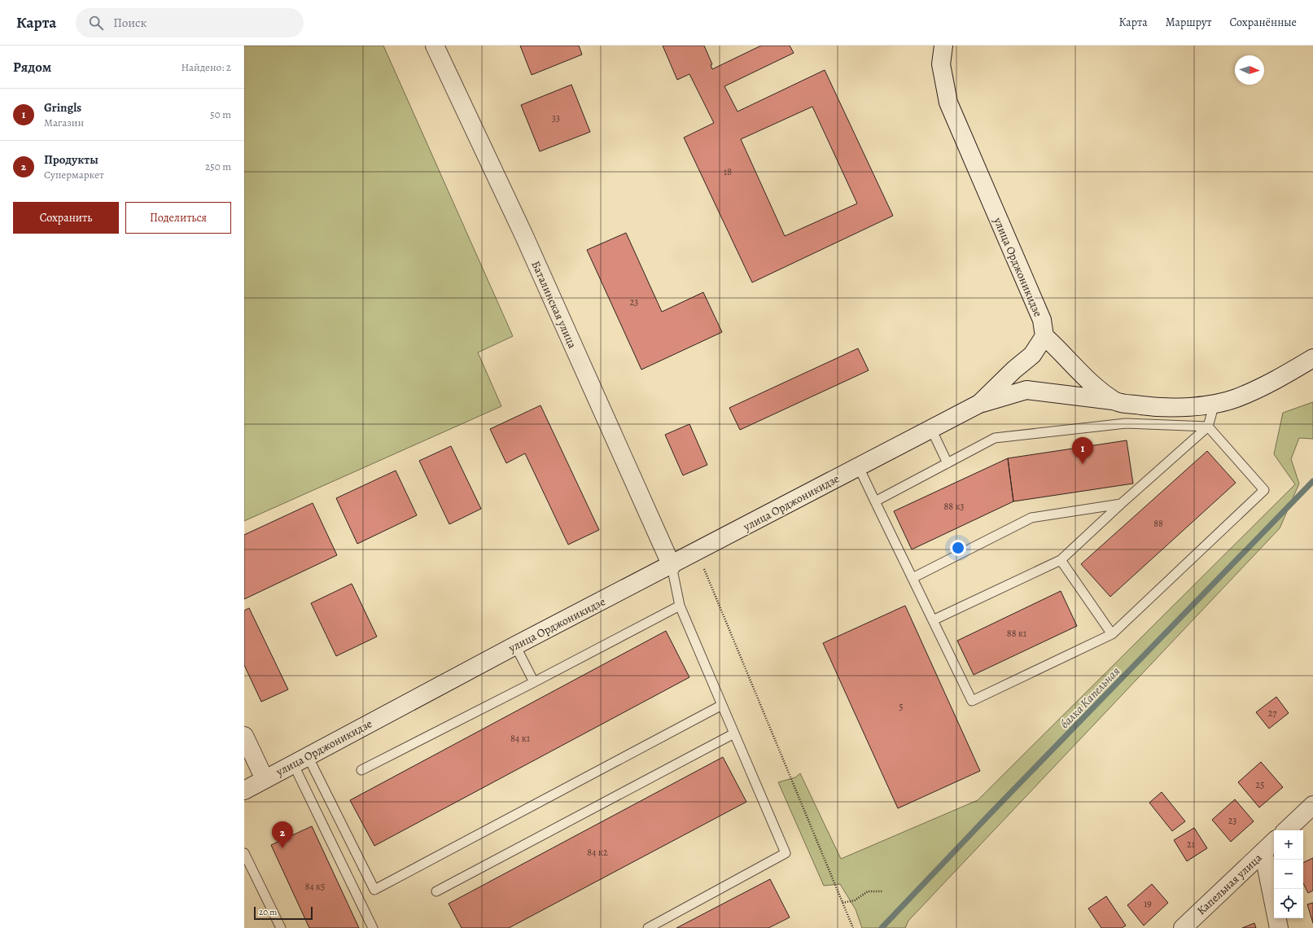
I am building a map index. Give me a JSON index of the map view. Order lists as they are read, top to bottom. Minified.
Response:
{"streets":{"street":["улица Орджоникидзе","Баталинская улица","Капельная улица"]},"crossings":[["улица Орджоникидзе","Баталинская улица"]],"water":["балка Капельная"],"house_numbers":["33","18","23","88 к3","88","88 к1","5","27","84 к1","25","23","21","84 к2","84 к5","19"],"scale_bar":"20 m","north":"right","page":{"header":"Карта","search":"Поиск","nav":["Карта","Маршрут","Сохранённые"],"heading":["Рядом","Найдено: 2"],"list":[{"mark":"1","name":"Gringls","note":"Магазин","value":"50 m"},{"mark":"2","name":"Продукты","note":"Супермаркет","value":"250 m"}],"buttons":["Сохранить","Поделиться"],"pins":["1","2"],"map_buttons":["+","−"],"scale":"20 m"}}
